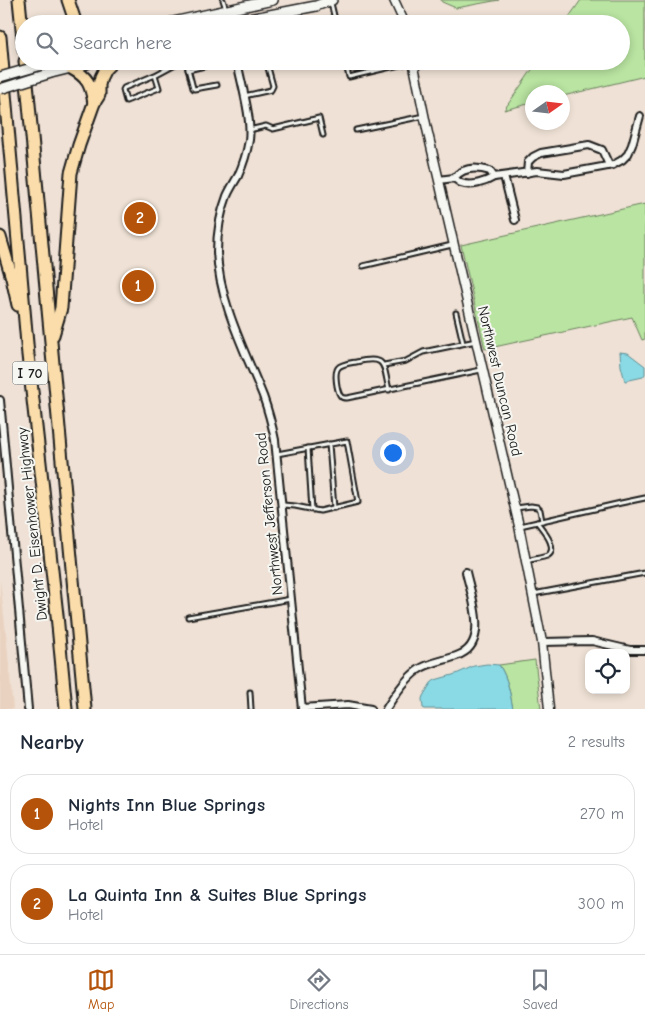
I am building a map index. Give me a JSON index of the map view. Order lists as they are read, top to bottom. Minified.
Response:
{"streets":{"highway":["I 70","Dwight D. Eisenhower Highway"],"street":["Northwest Duncan Road","Northwest Jefferson Road"]},"north":"right","page":{"search":"Search here","pins":["2","1"],"heading":["Nearby","2 results"],"list":[{"mark":"1","name":"Nights Inn Blue Springs","note":"Hotel","value":"270 m"},{"mark":"2","name":"La Quinta Inn & Suites Blue Springs","note":"Hotel","value":"300 m"}],"nav":["Map","Directions","Saved"]}}
